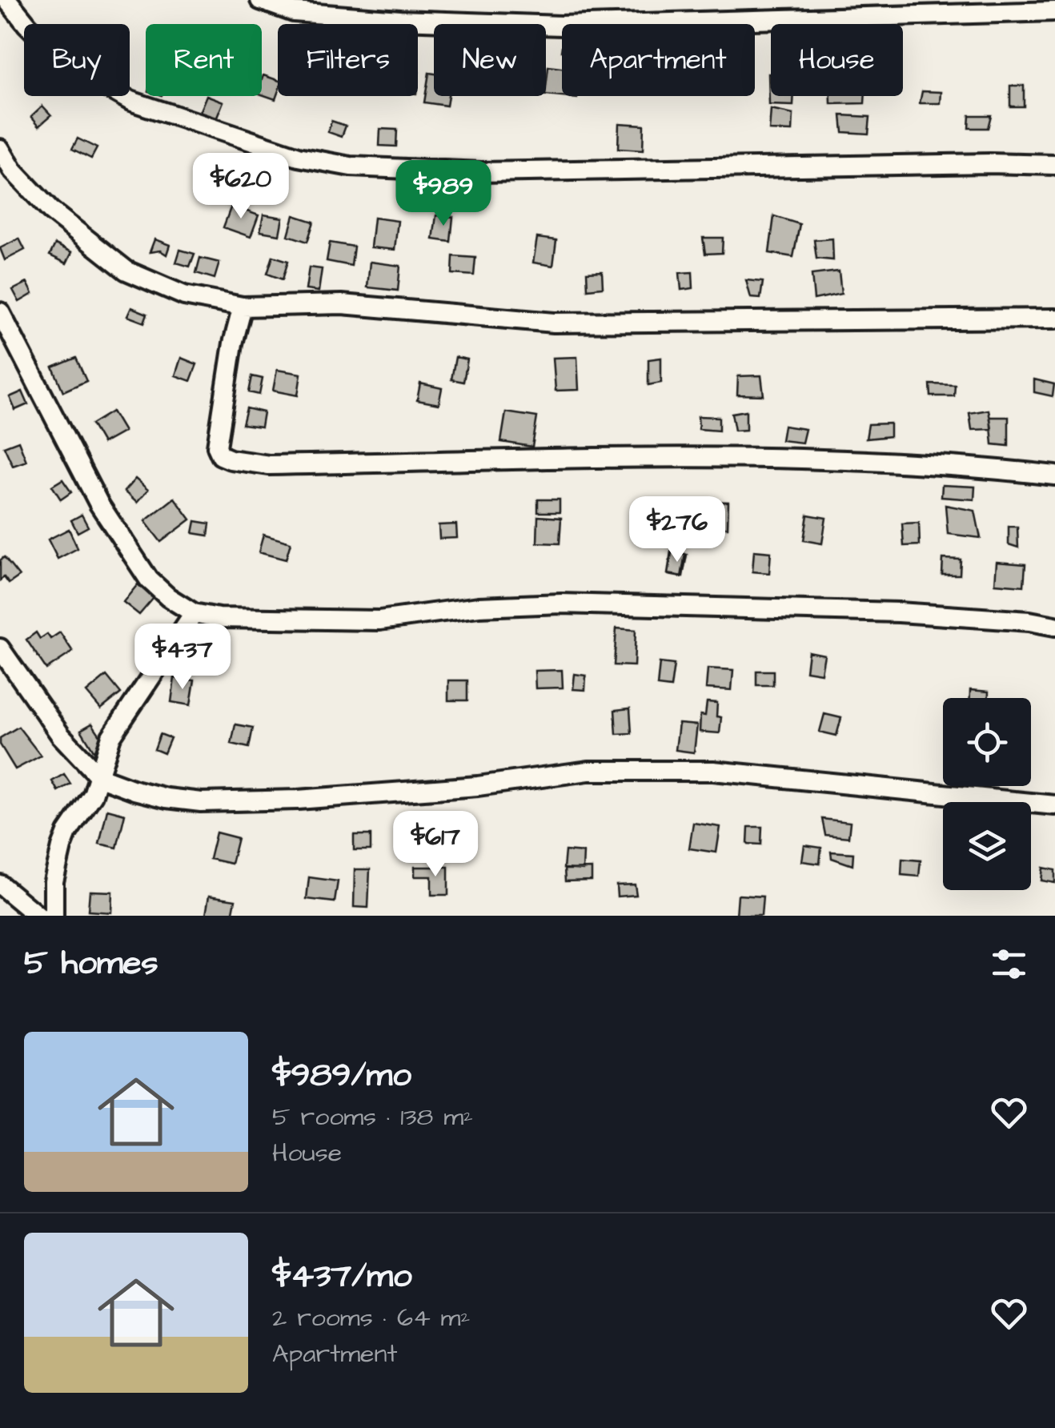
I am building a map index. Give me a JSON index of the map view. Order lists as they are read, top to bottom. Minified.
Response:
{"page":{"chip":["Buy","Rent","Filters","New","Apartment","House"],"price":["$620","$989","$276","$437","$617"],"heading":"5 homes","list":[{"name":"$989/mo","note":"5 rooms · 138 m² · House"},{"name":"$437/mo","note":"2 rooms · 64 m² · Apartment"}]}}
